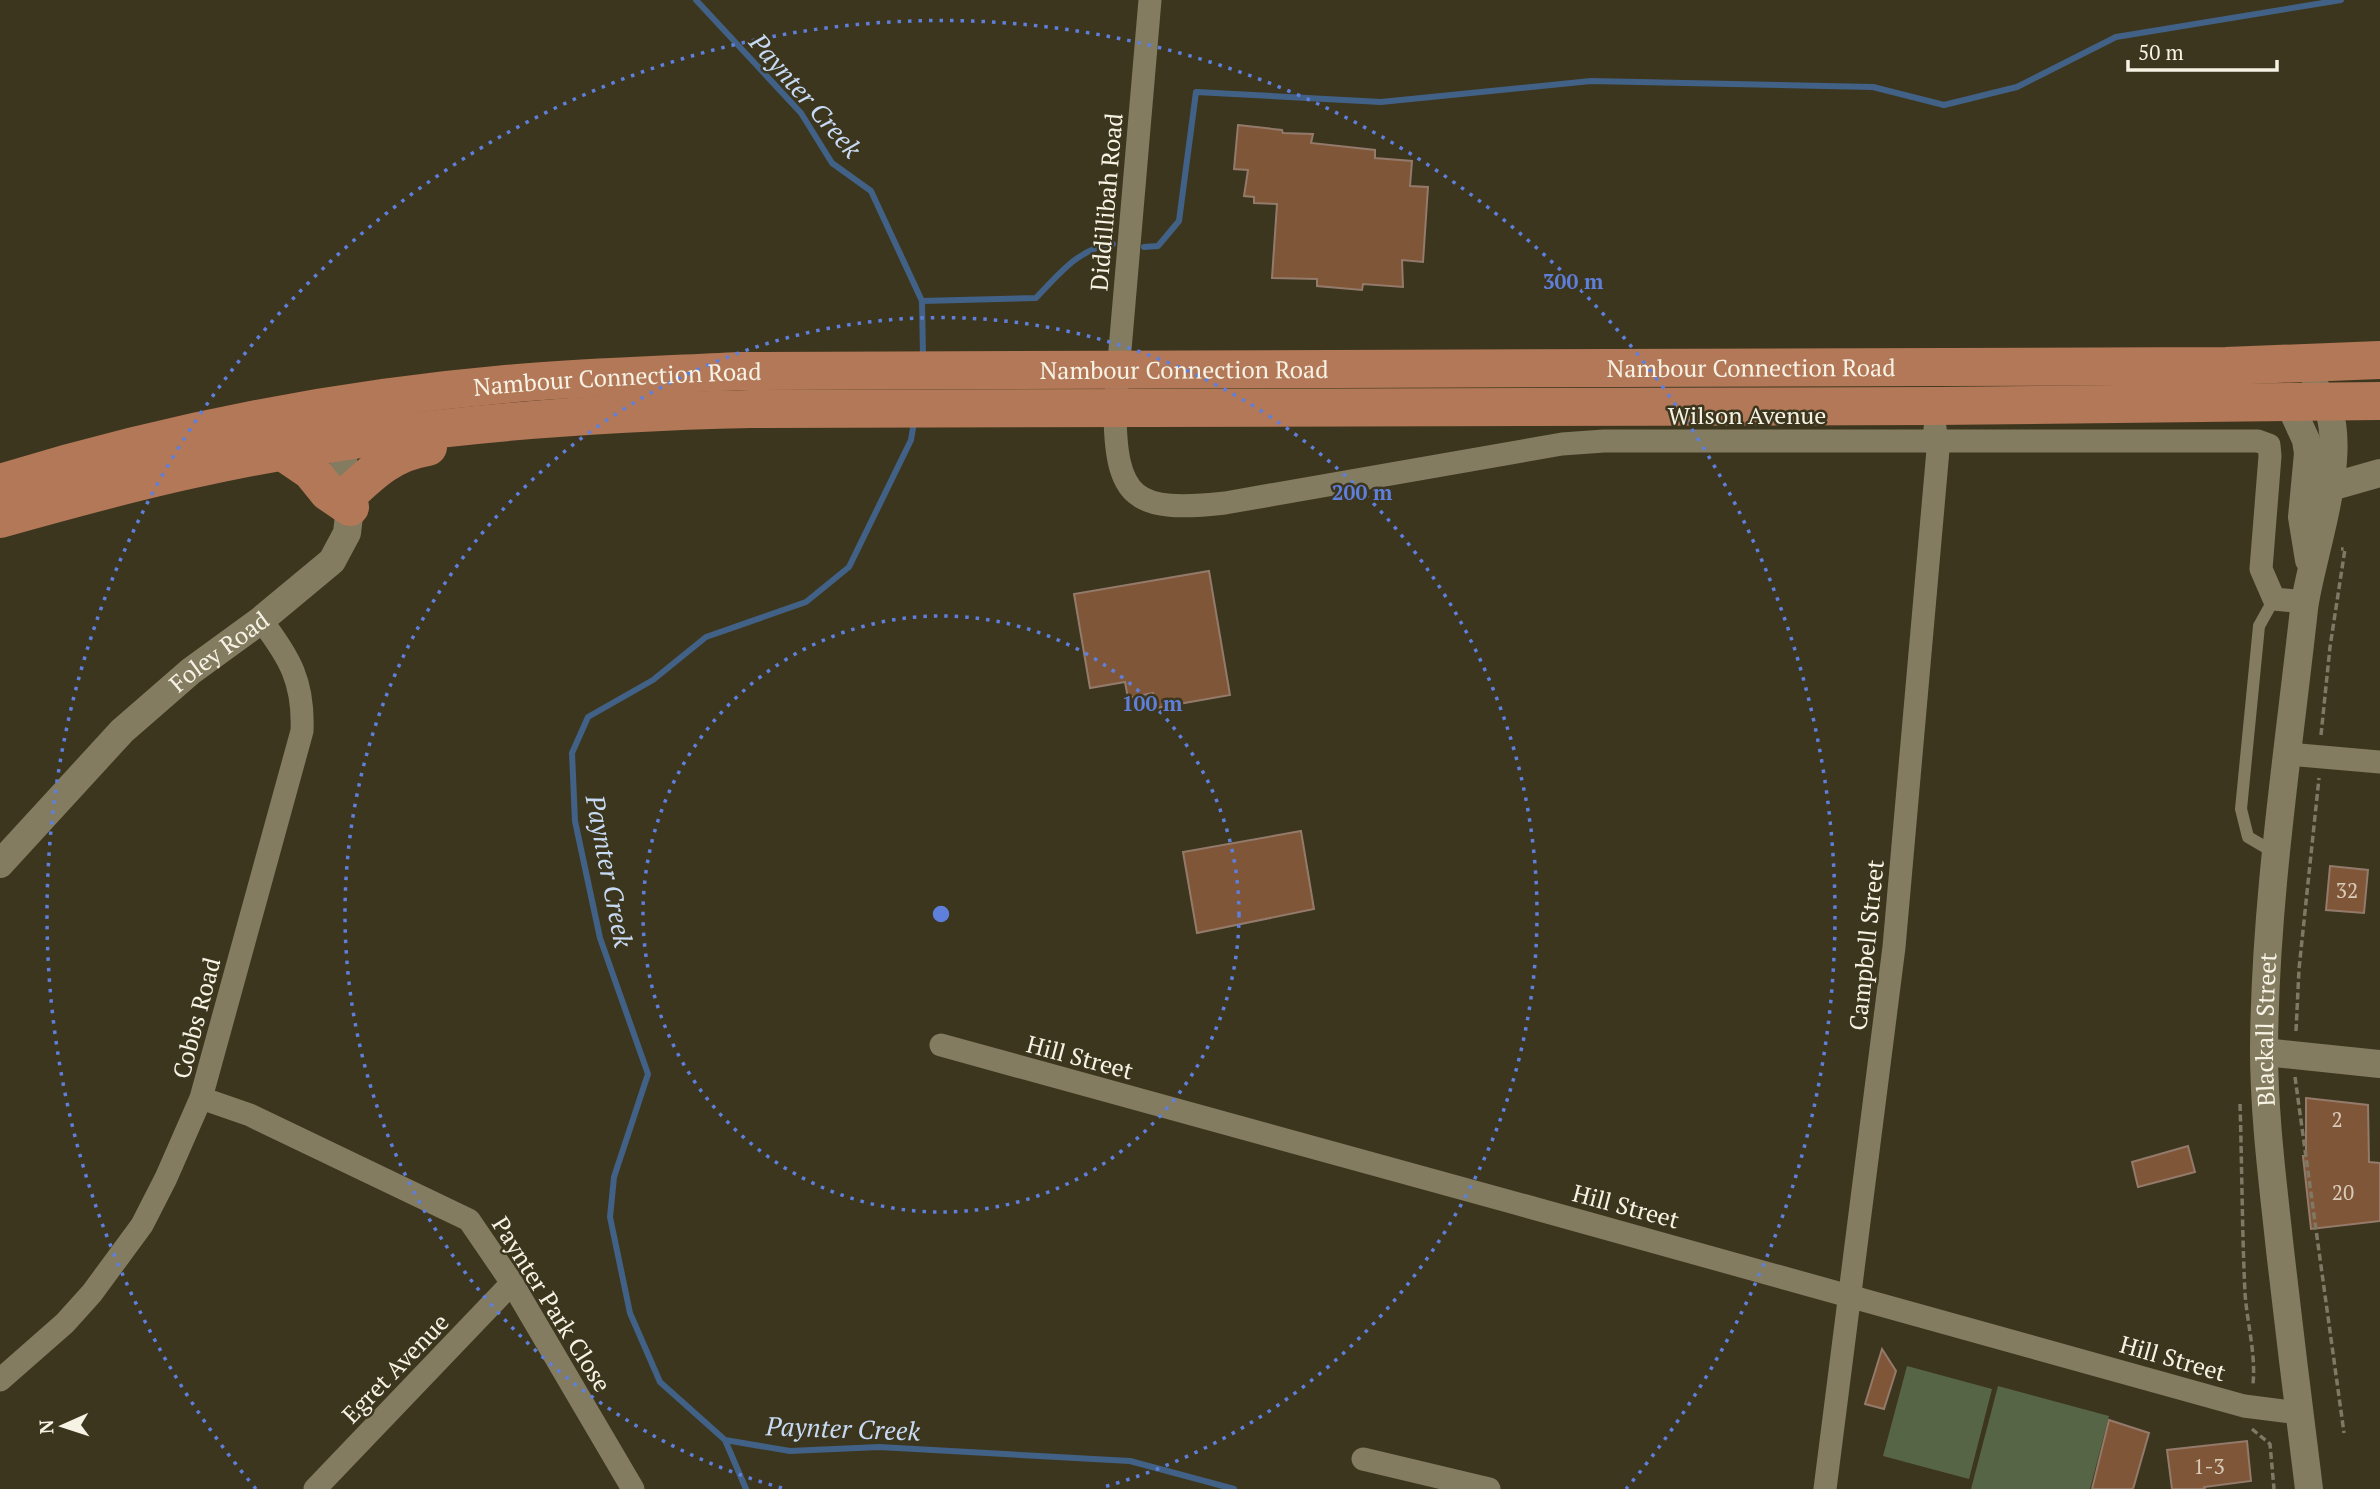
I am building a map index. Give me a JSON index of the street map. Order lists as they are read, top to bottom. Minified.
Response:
{"streets":{"highway":["Nambour Connection Road"],"street":["Diddillibah Road","Wilson Avenue","Foley Road","Campbell Street","Cobbs Road","Blackall Street","Hill Street","Paynter Park Close","Egret Avenue"]},"crossings":[["Diddillibah Road","Nambour Connection Road"],["Diddillibah Road","Wilson Avenue"],["Nambour Connection Road","Wilson Avenue"],["Nambour Connection Road","Foley Road"],["Nambour Connection Road","Campbell Street"],["Nambour Connection Road","Blackall Street"],["Wilson Avenue","Campbell Street"],["Foley Road","Cobbs Road"],["Campbell Street","Hill Street"],["Cobbs Road","Paynter Park Close"],["Blackall Street","Hill Street"],["Paynter Park Close","Egret Avenue"]],"water":["Paynter Creek"],"house_numbers":["32","2","20","1-3"],"scale_bar":"50 m","north":"left","rings":["300 m","200 m","100 m"]}
